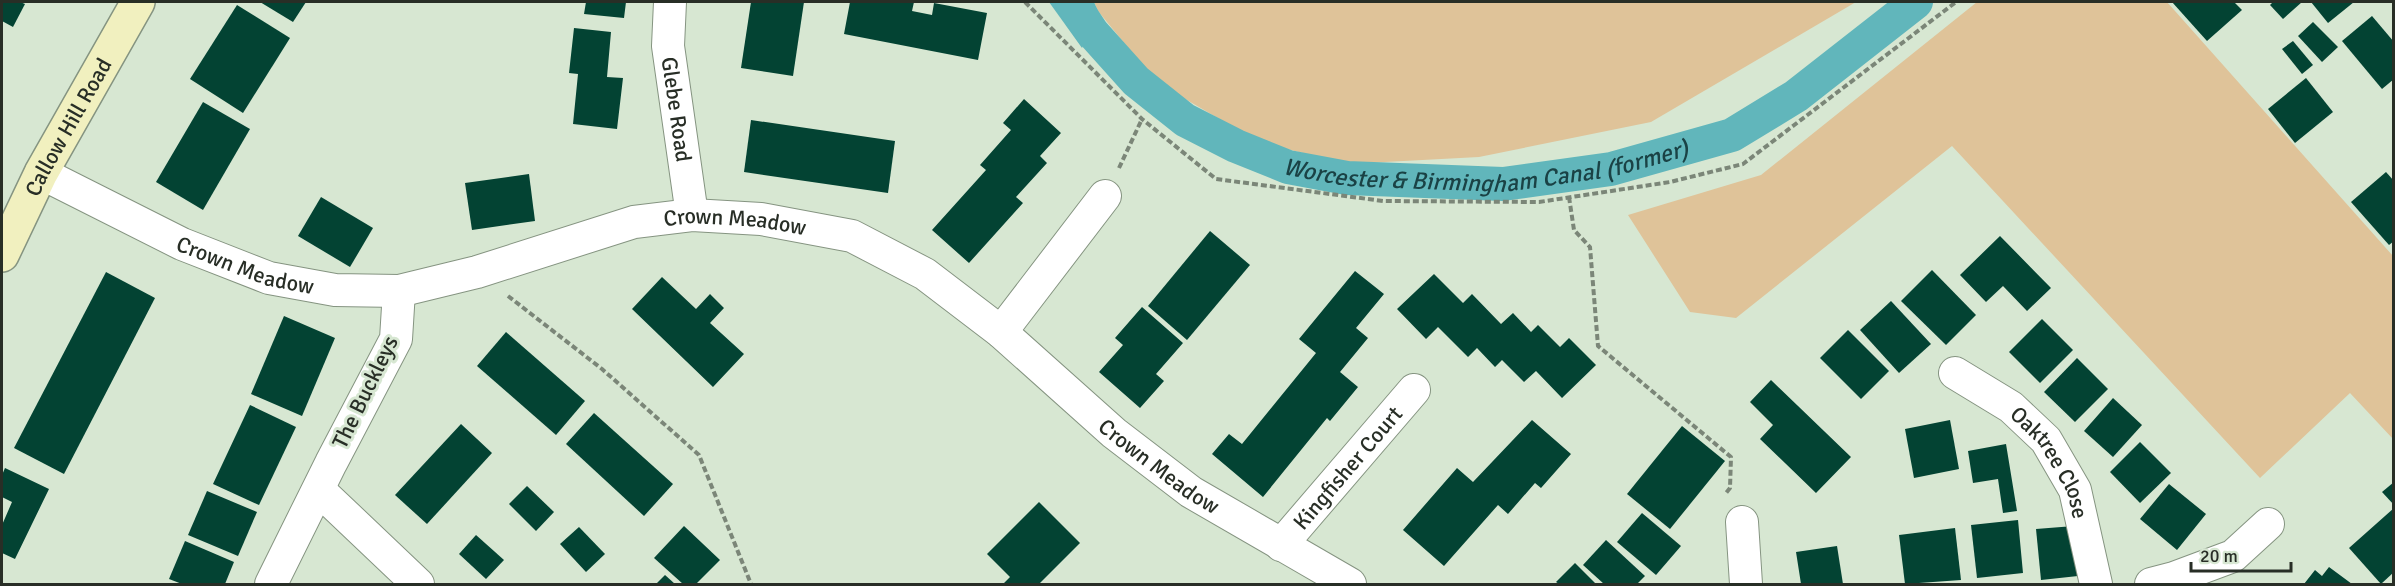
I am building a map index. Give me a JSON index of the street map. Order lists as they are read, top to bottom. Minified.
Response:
{"streets":{"street":["Glebe Road","Callow Hill Road","Crown Meadow","The Buckleys","Oaktree Close","Kingfisher Court"]},"crossings":[["Glebe Road","Crown Meadow"],["Callow Hill Road","Crown Meadow"],["Crown Meadow","The Buckleys"],["Crown Meadow","Kingfisher Court"]],"water":["Worcester & Birmingham Canal (former)"],"scale_bar":"20 m"}
